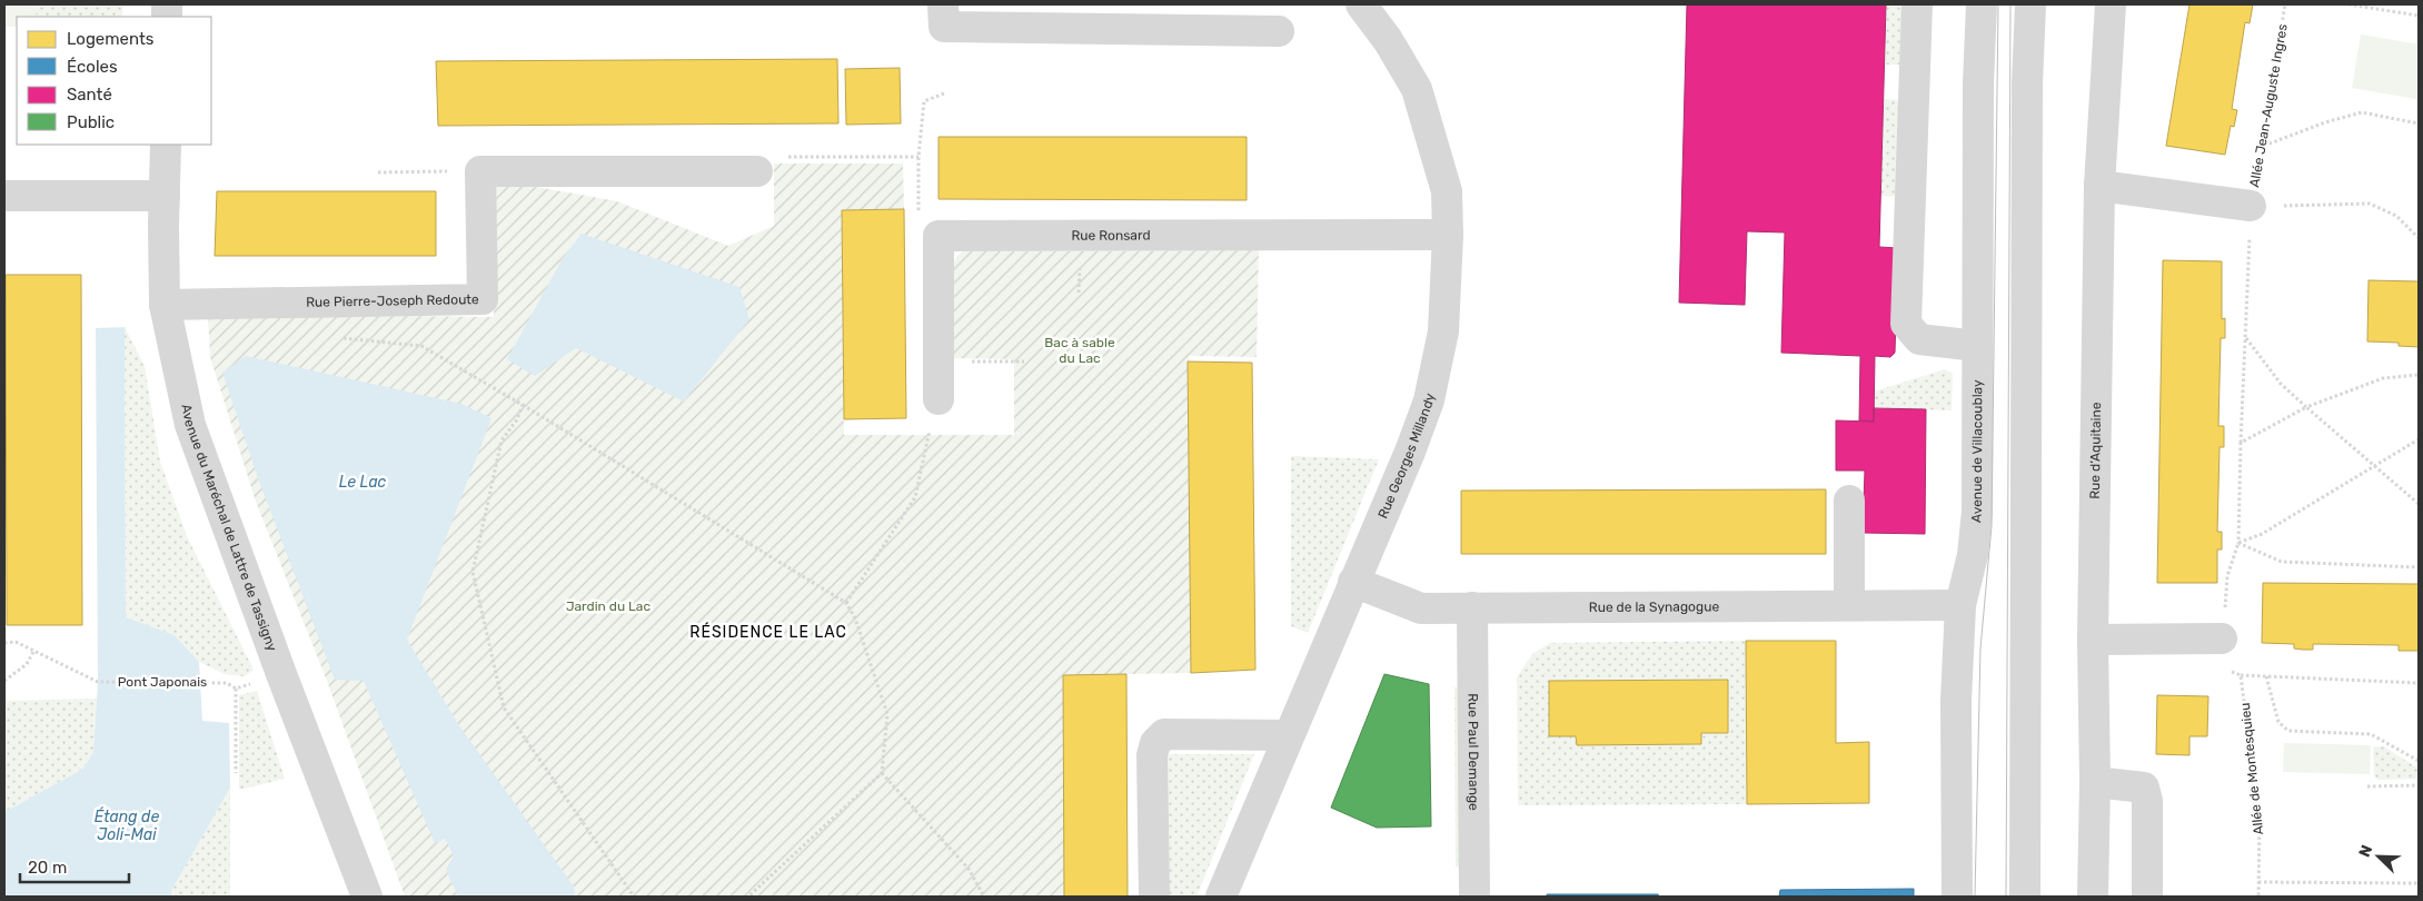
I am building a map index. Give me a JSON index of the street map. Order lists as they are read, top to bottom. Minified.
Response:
{"streets":{"street":["Rue Ronsard","Rue Pierre-Joseph Redoute","Rue d’Aquitaine","Avenue de Villacoublay","Rue Georges Millandy","Avenue du Maréchal de Lattre de Tassigny","Rue de la Synagogue","Rue Paul Demange"],"path":["Allée Jean-Auguste Ingres","Pont Japonais","Allée de Montesquieu"]},"crossings":[["Rue Ronsard","Rue Georges Millandy"],["Rue Pierre-Joseph Redoute","Avenue du Maréchal de Lattre de Tassigny"],["Avenue de Villacoublay","Rue de la Synagogue"],["Rue Georges Millandy","Rue de la Synagogue"],["Rue de la Synagogue","Rue Paul Demange"]],"districts":["RÉSIDENCE LE LAC"],"water":["Le Lac","Étang de Joli-Mai"],"parks":["Bac à sable du Lac","Jardin du Lac"],"legend":["Logements","Écoles","Santé","Public"],"scale_bar":"20 m","north":"top left"}
